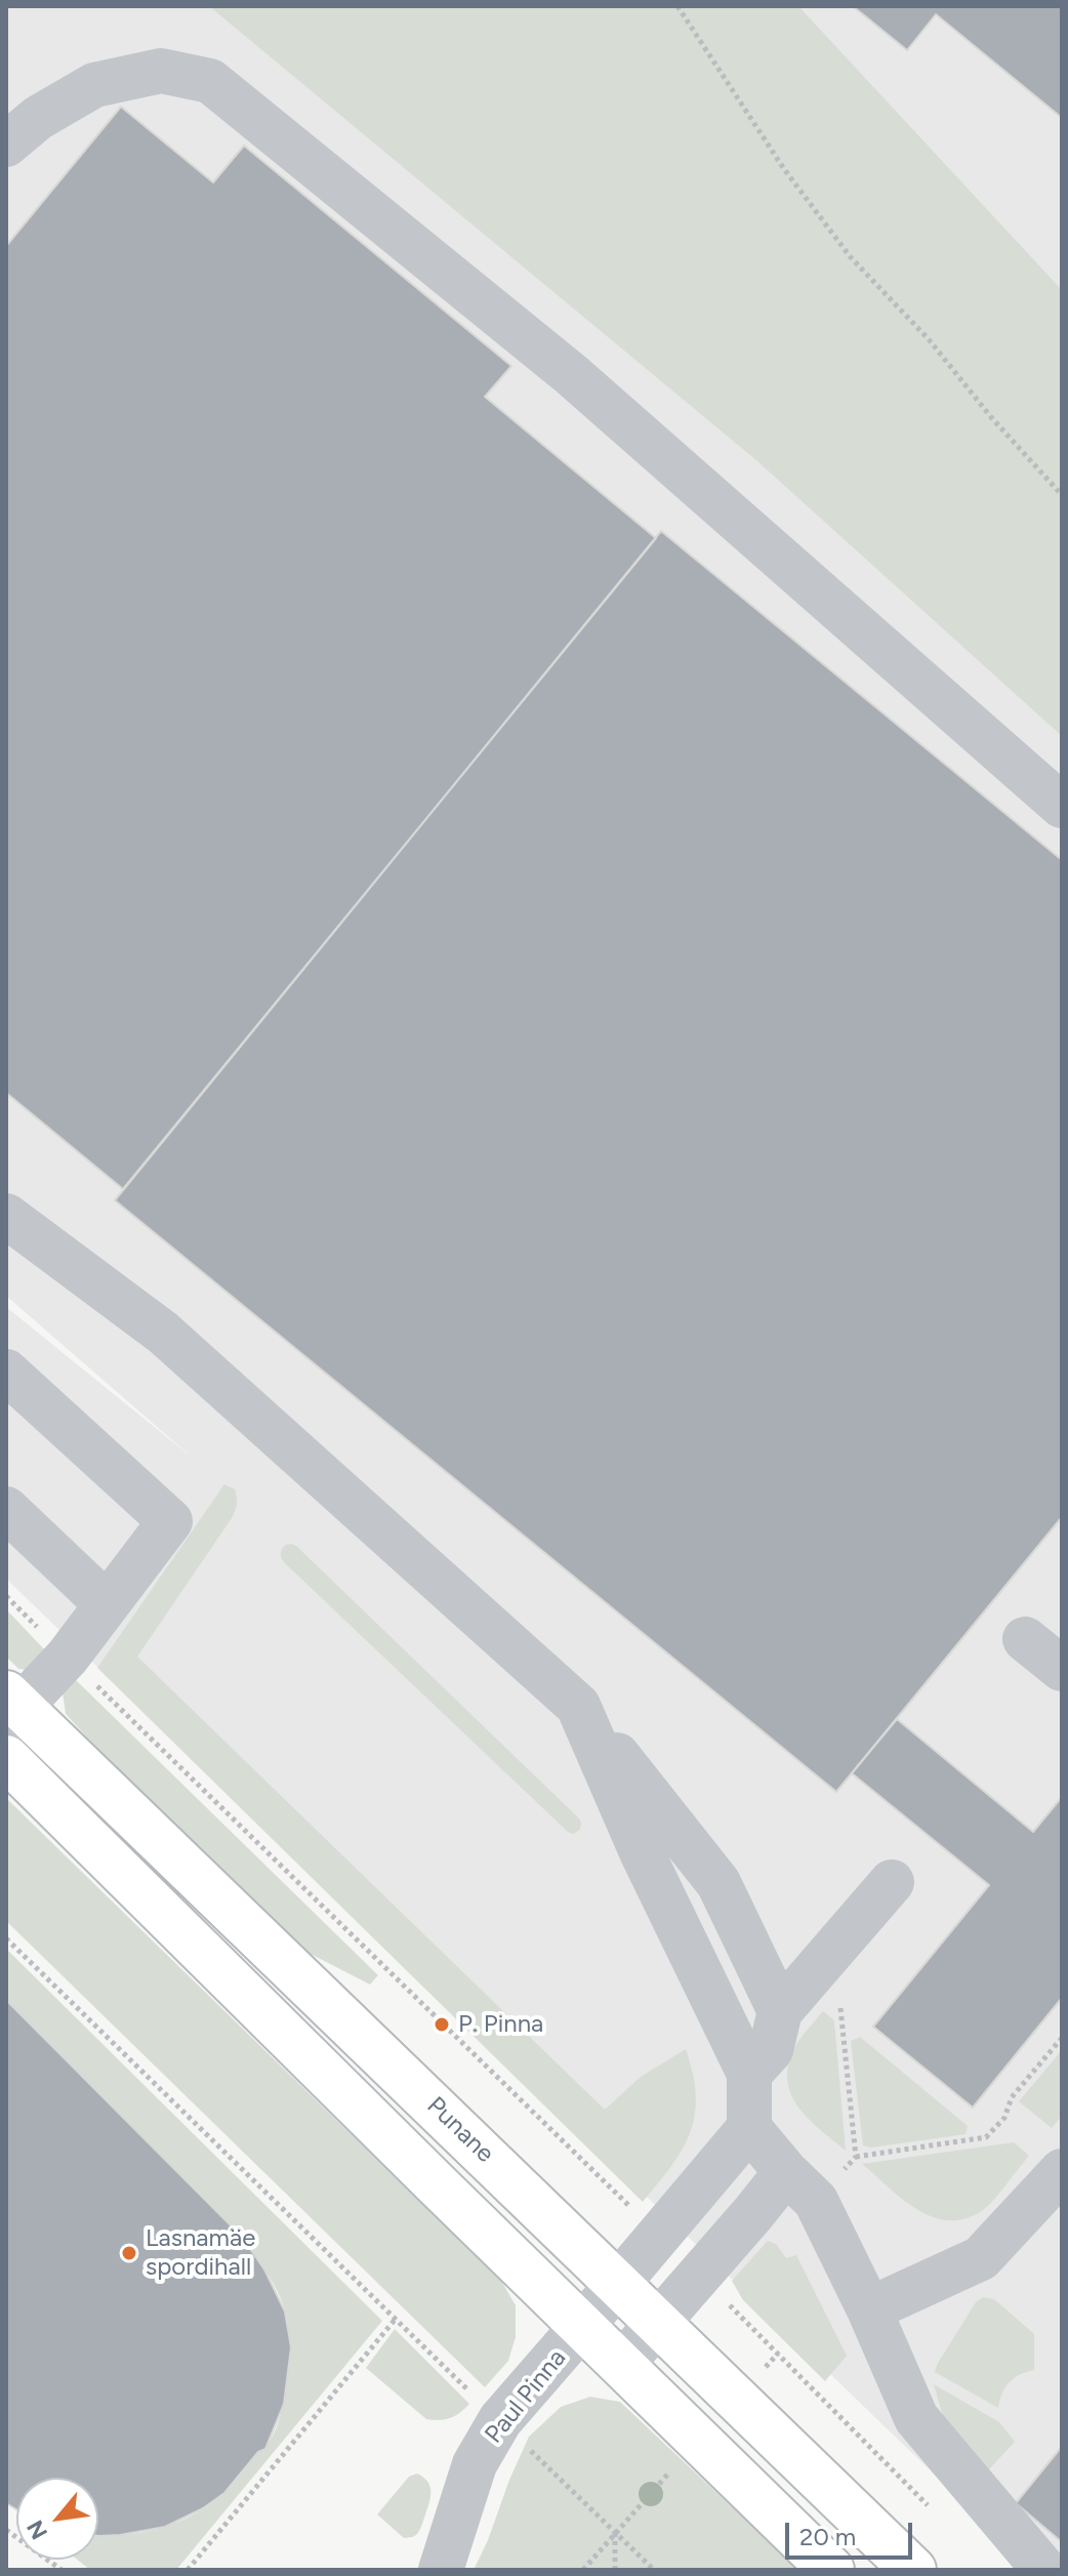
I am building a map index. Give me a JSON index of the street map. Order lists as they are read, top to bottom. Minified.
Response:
{"streets":{"main road":["Punane"],"street":["Paul Pinna"]},"crossings":[["Punane","Paul Pinna"]],"places":["P. Pinna","Lasnamäe spordihall"],"scale_bar":"20 m","north":"bottom left"}
